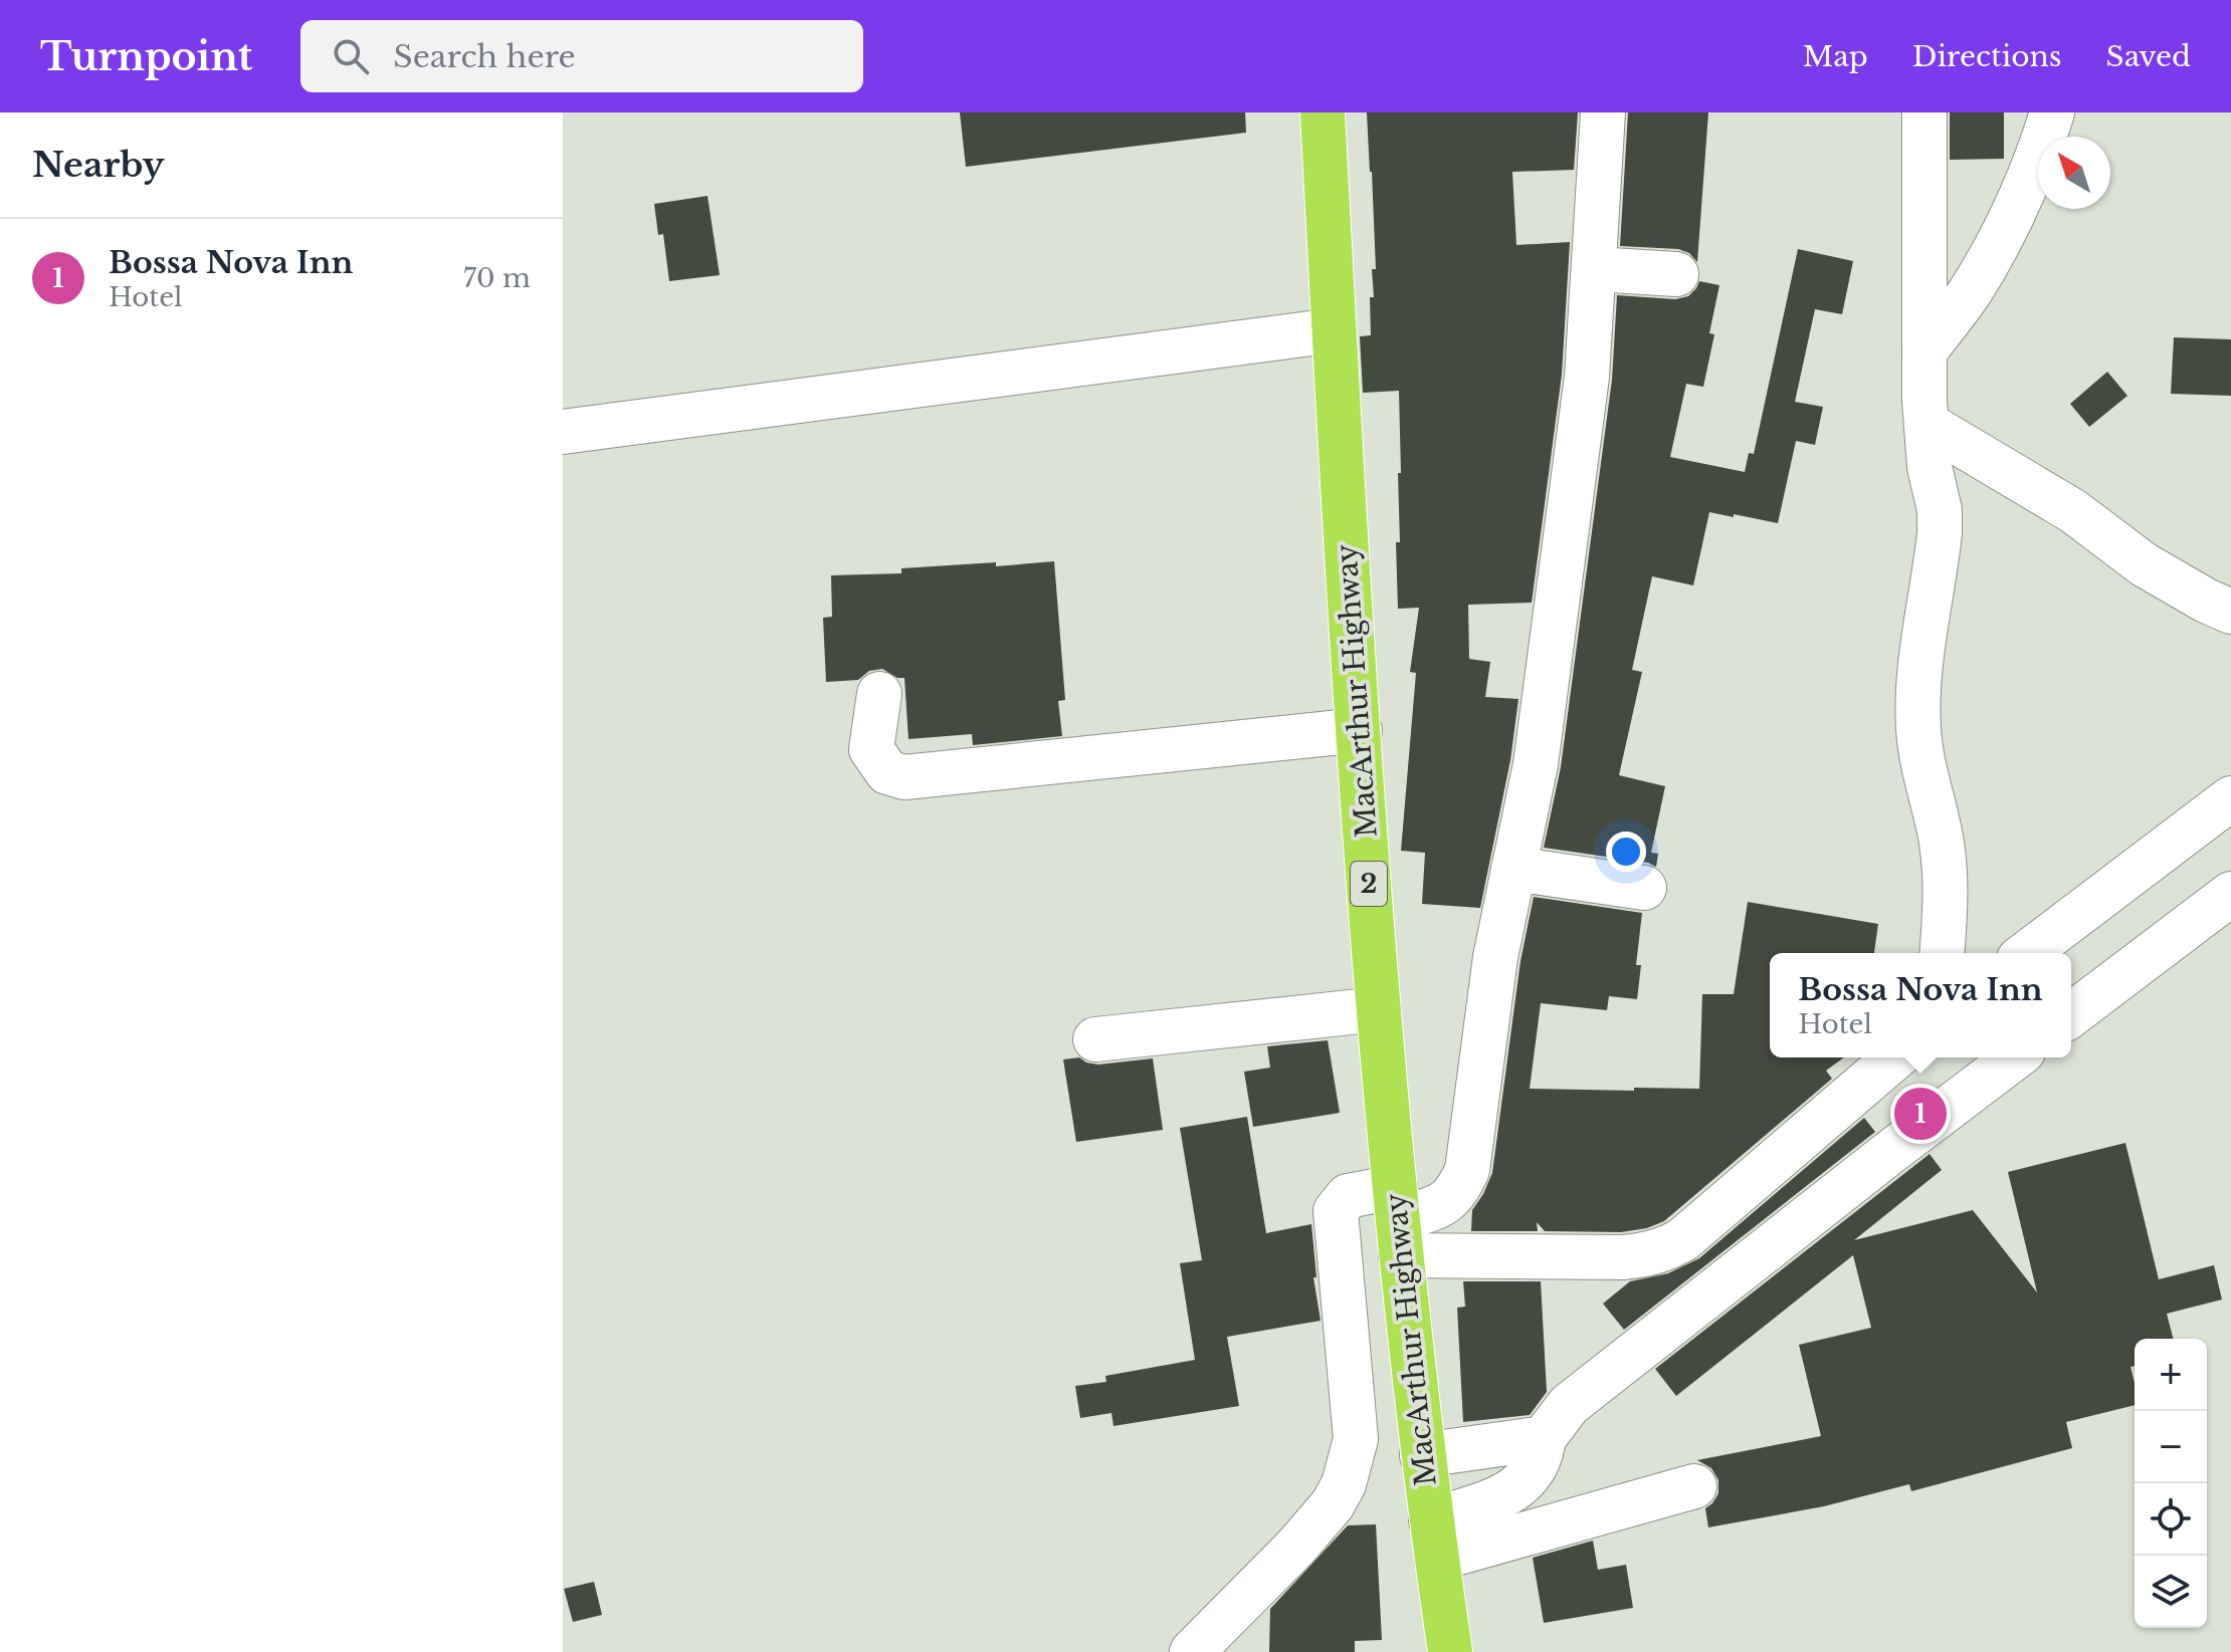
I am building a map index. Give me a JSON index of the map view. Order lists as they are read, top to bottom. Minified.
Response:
{"streets":{"highway":["MacArthur Highway","2"]},"north":"top left","page":{"header":"Turnpoint","search":"Search here","nav":["Map","Directions","Saved"],"heading":"Nearby","list":[{"mark":"1","name":"Bossa Nova Inn","note":"Hotel","value":"70 m"}],"popup":["Bossa Nova Inn","Hotel"],"pins":"1","map_buttons":["+","−"]}}
